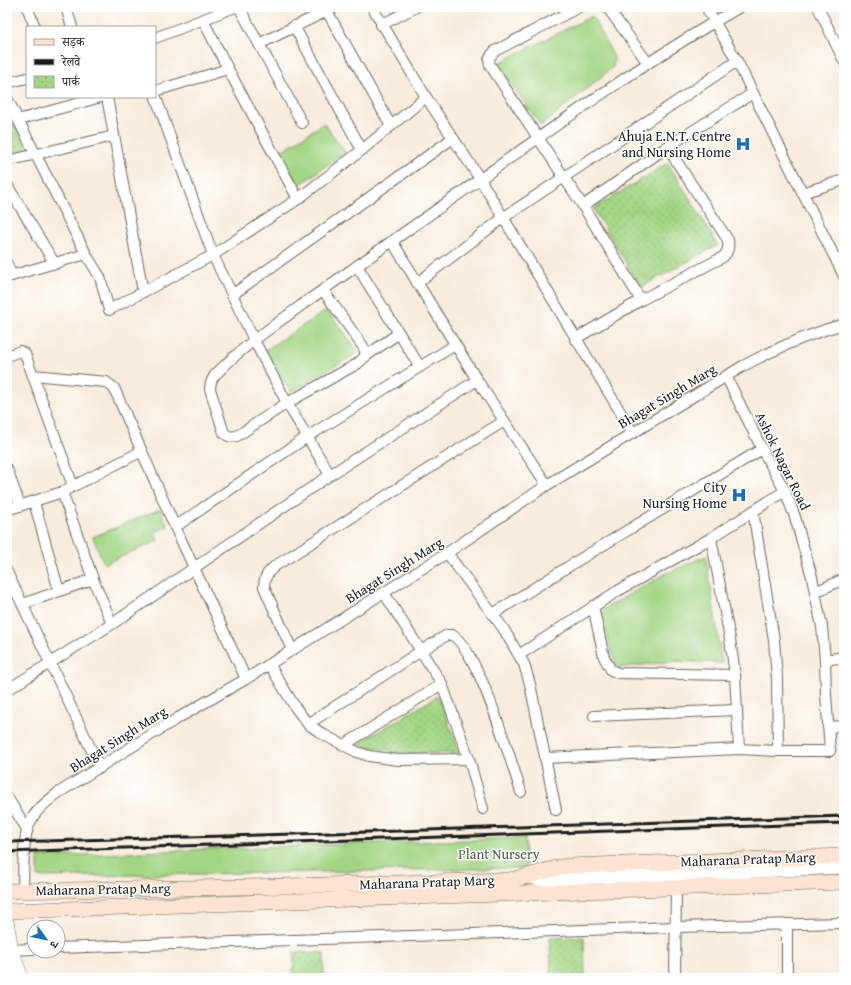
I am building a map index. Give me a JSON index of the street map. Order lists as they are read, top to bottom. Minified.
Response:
{"streets":{"main road":["Maharana Pratap Marg"],"street":["Bhagat Singh Marg","Ashok Nagar Road"]},"crossings":[["Bhagat Singh Marg","Ashok Nagar Road"],["Bhagat Singh Marg","Maharana Pratap Marg"]],"parks":["Plant Nursery"],"places":{"hospital":["Ahuja E.N.T. Centre and Nursing Home","City Nursing Home"]},"legend":["सड़क","रेलवे","पार्क"],"north":"bottom right"}
